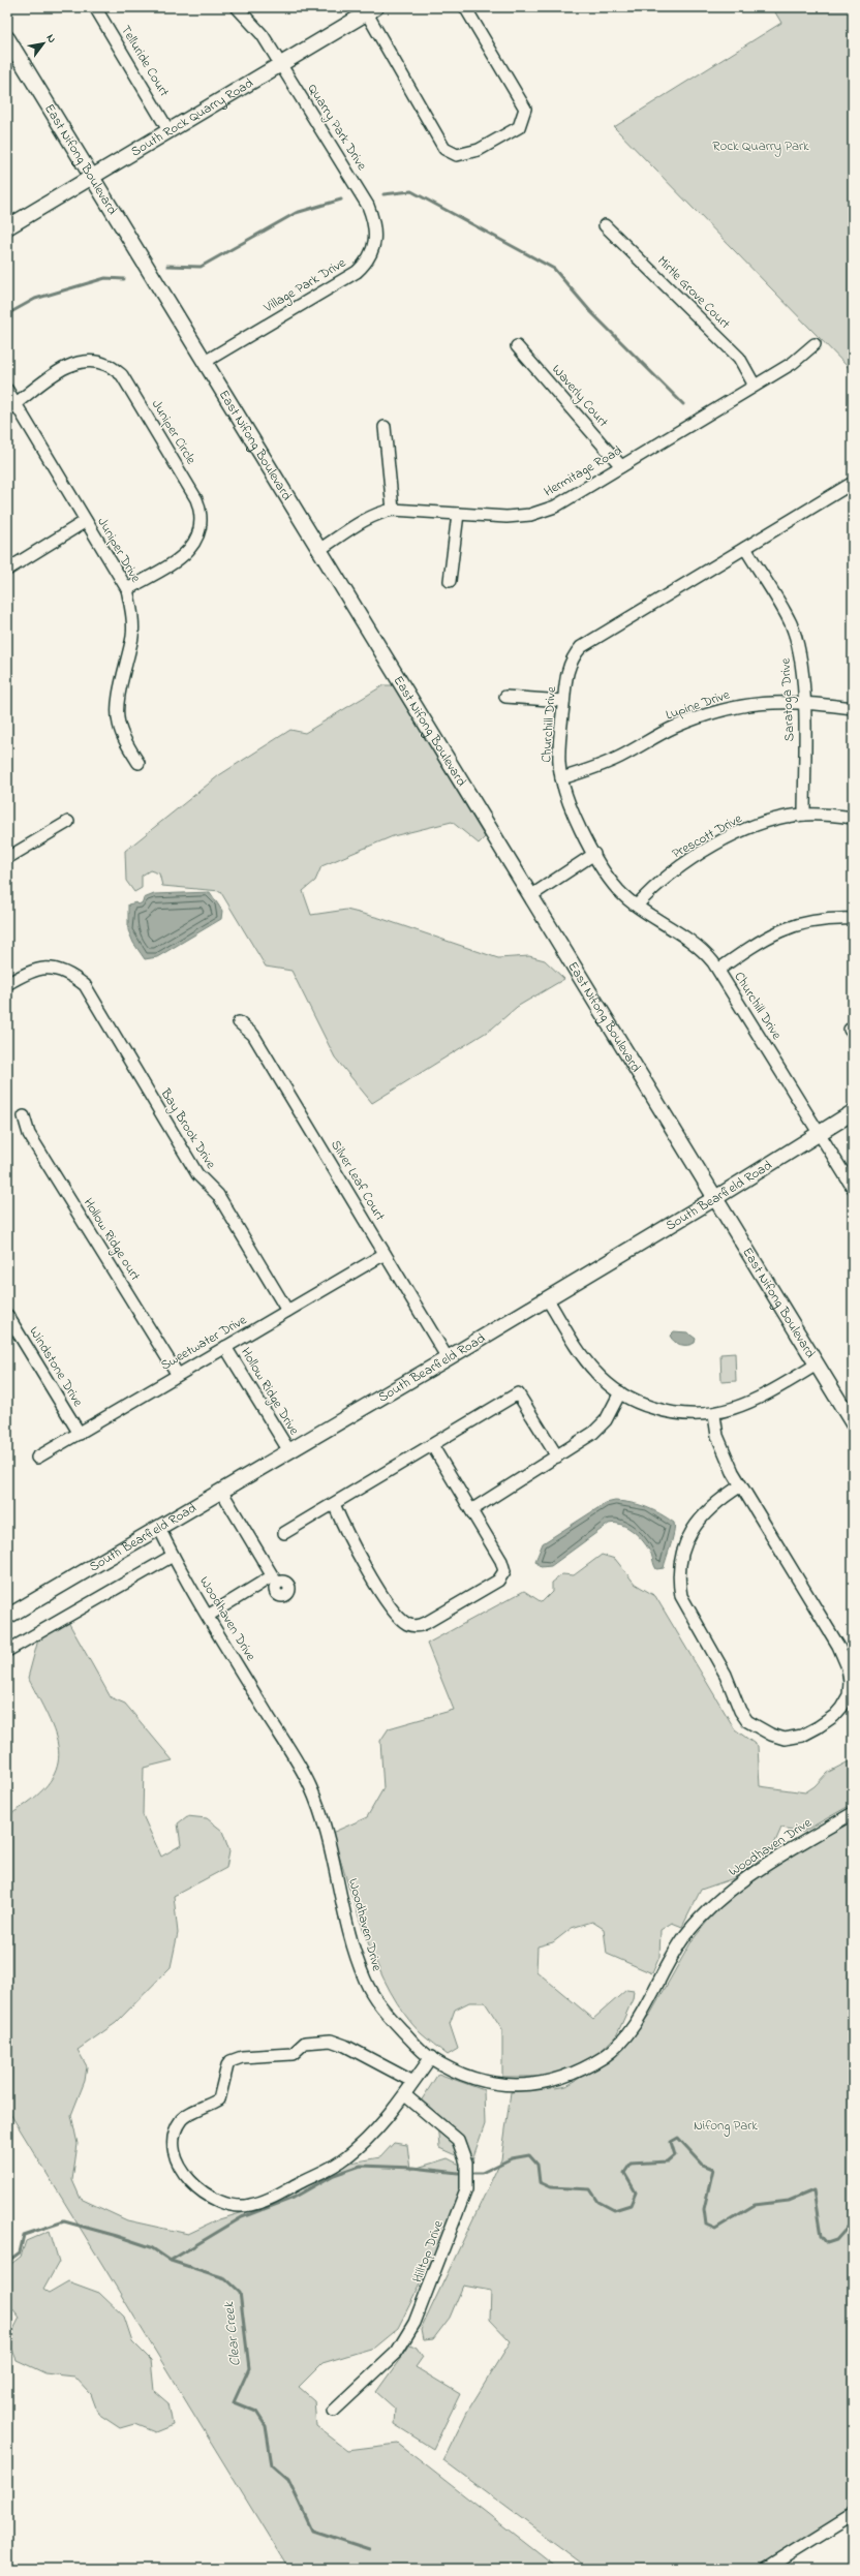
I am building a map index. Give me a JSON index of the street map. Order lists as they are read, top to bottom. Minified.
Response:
{"streets":{"street":["Telluride Court","South Rock Quarry Road","Quarry Park Drive","East Nifong Boulevard","Village Park Drive","Mirtle Grove Court","Waverly Court","Juniper Circle","Hermitage Road","Juniper Drive","Saratoga Drive","Lupine Drive","Churchill Drive","Prescott Drive","Bay Brook Drive","Silver Leaf Court","South Bearfield Road","Hollow Ridge ourt","Sweetwater Drive","Windstone Drive","Hollow Ridge Drive","Woodhaven Drive","Hilltop Drive"]},"crossings":[["Telluride Court","South Rock Quarry Road"],["South Rock Quarry Road","Quarry Park Drive"],["South Rock Quarry Road","East Nifong Boulevard"],["Quarry Park Drive","Village Park Drive"],["East Nifong Boulevard","Village Park Drive"],["East Nifong Boulevard","Hermitage Road"],["East Nifong Boulevard","South Bearfield Road"],["Mirtle Grove Court","Hermitage Road"],["Waverly Court","Hermitage Road"],["Juniper Circle","Juniper Drive"],["Saratoga Drive","Lupine Drive"],["Saratoga Drive","Churchill Drive"],["Saratoga Drive","Prescott Drive"],["Lupine Drive","Churchill Drive"],["Churchill Drive","Prescott Drive"],["Churchill Drive","South Bearfield Road"],["Bay Brook Drive","Sweetwater Drive"],["Silver Leaf Court","South Bearfield Road"],["Silver Leaf Court","Sweetwater Drive"],["South Bearfield Road","Hollow Ridge Drive"],["South Bearfield Road","Woodhaven Drive"],["Hollow Ridge ourt","Sweetwater Drive"],["Sweetwater Drive","Windstone Drive"],["Sweetwater Drive","Hollow Ridge Drive"]],"water":["Clear Creek"],"parks":["Rock Quarry Park","Nifong Park"],"north":"top right"}
